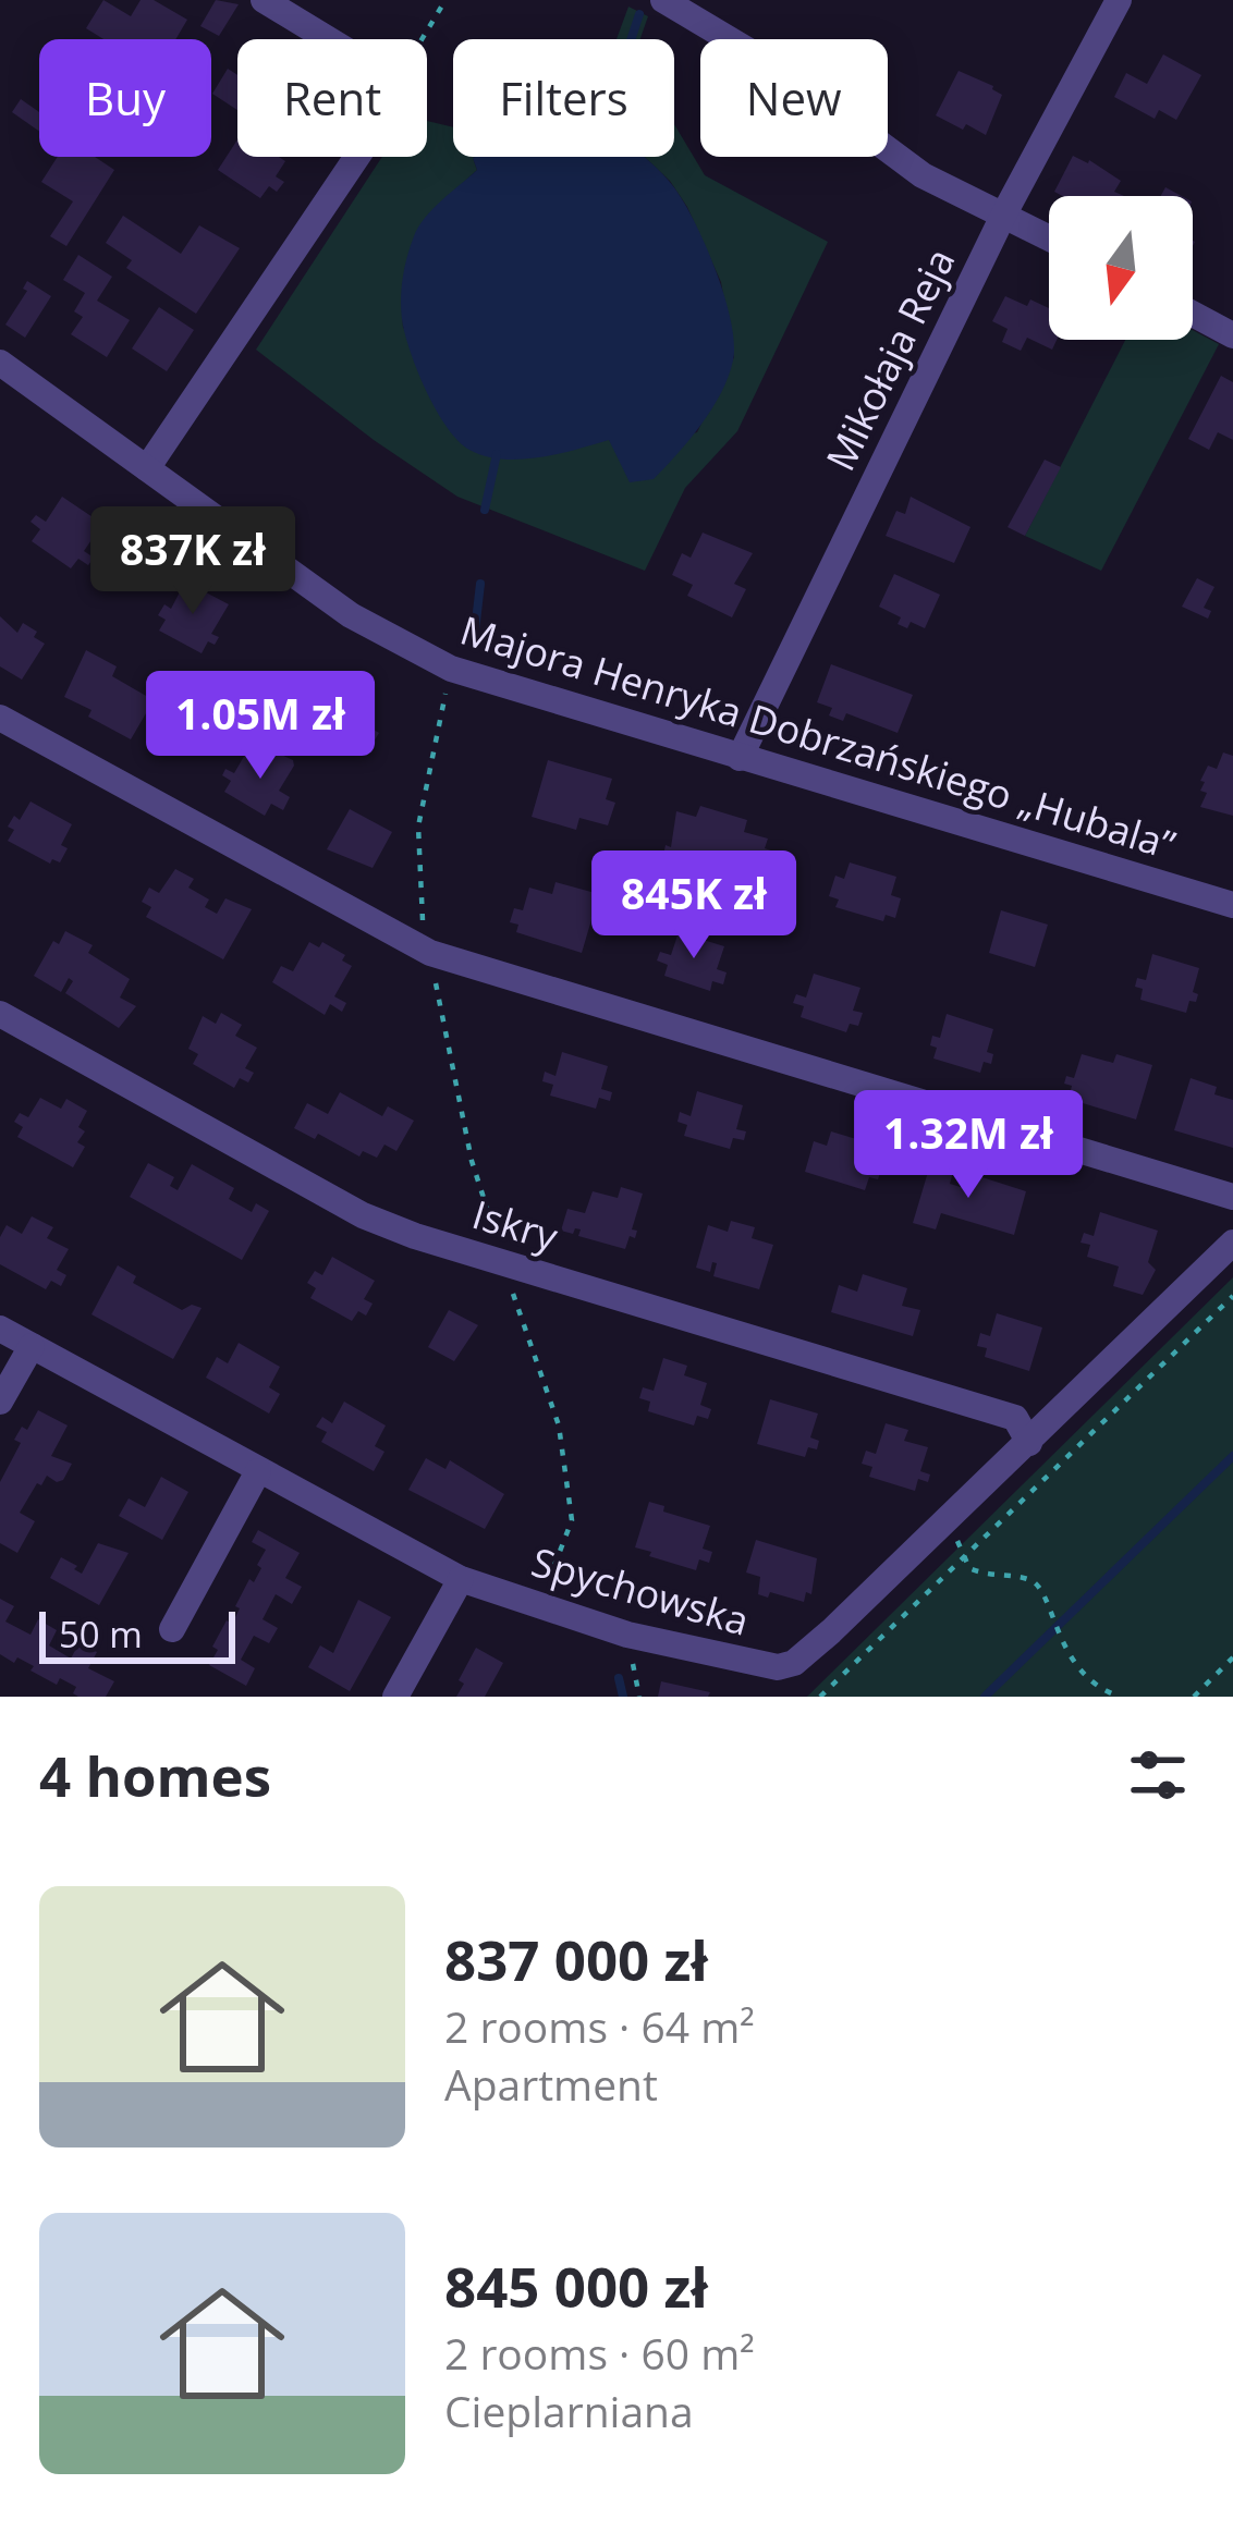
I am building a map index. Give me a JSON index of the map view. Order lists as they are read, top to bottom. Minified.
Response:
{"streets":{"street":["Mikołaja Reja","Majora Henryka Dobrzańskiego „Hubala”","Iskry","Spychowska"]},"crossings":[["Mikołaja Reja","Majora Henryka Dobrzańskiego „Hubala”"],["Iskry","Spychowska"]],"scale_bar":"50 m","north":"bottom","page":{"chip":["Buy","Rent","Filters","New"],"price":["837K zł","1.05M zł","845K zł","1.32M zł"],"scale":"50 m","heading":"4 homes","list":[{"name":"837 000 zł","note":"2 rooms · 64 m² · Apartment"},{"name":"845 000 zł","note":"2 rooms · 60 m² · Cieplarniana"}]}}
